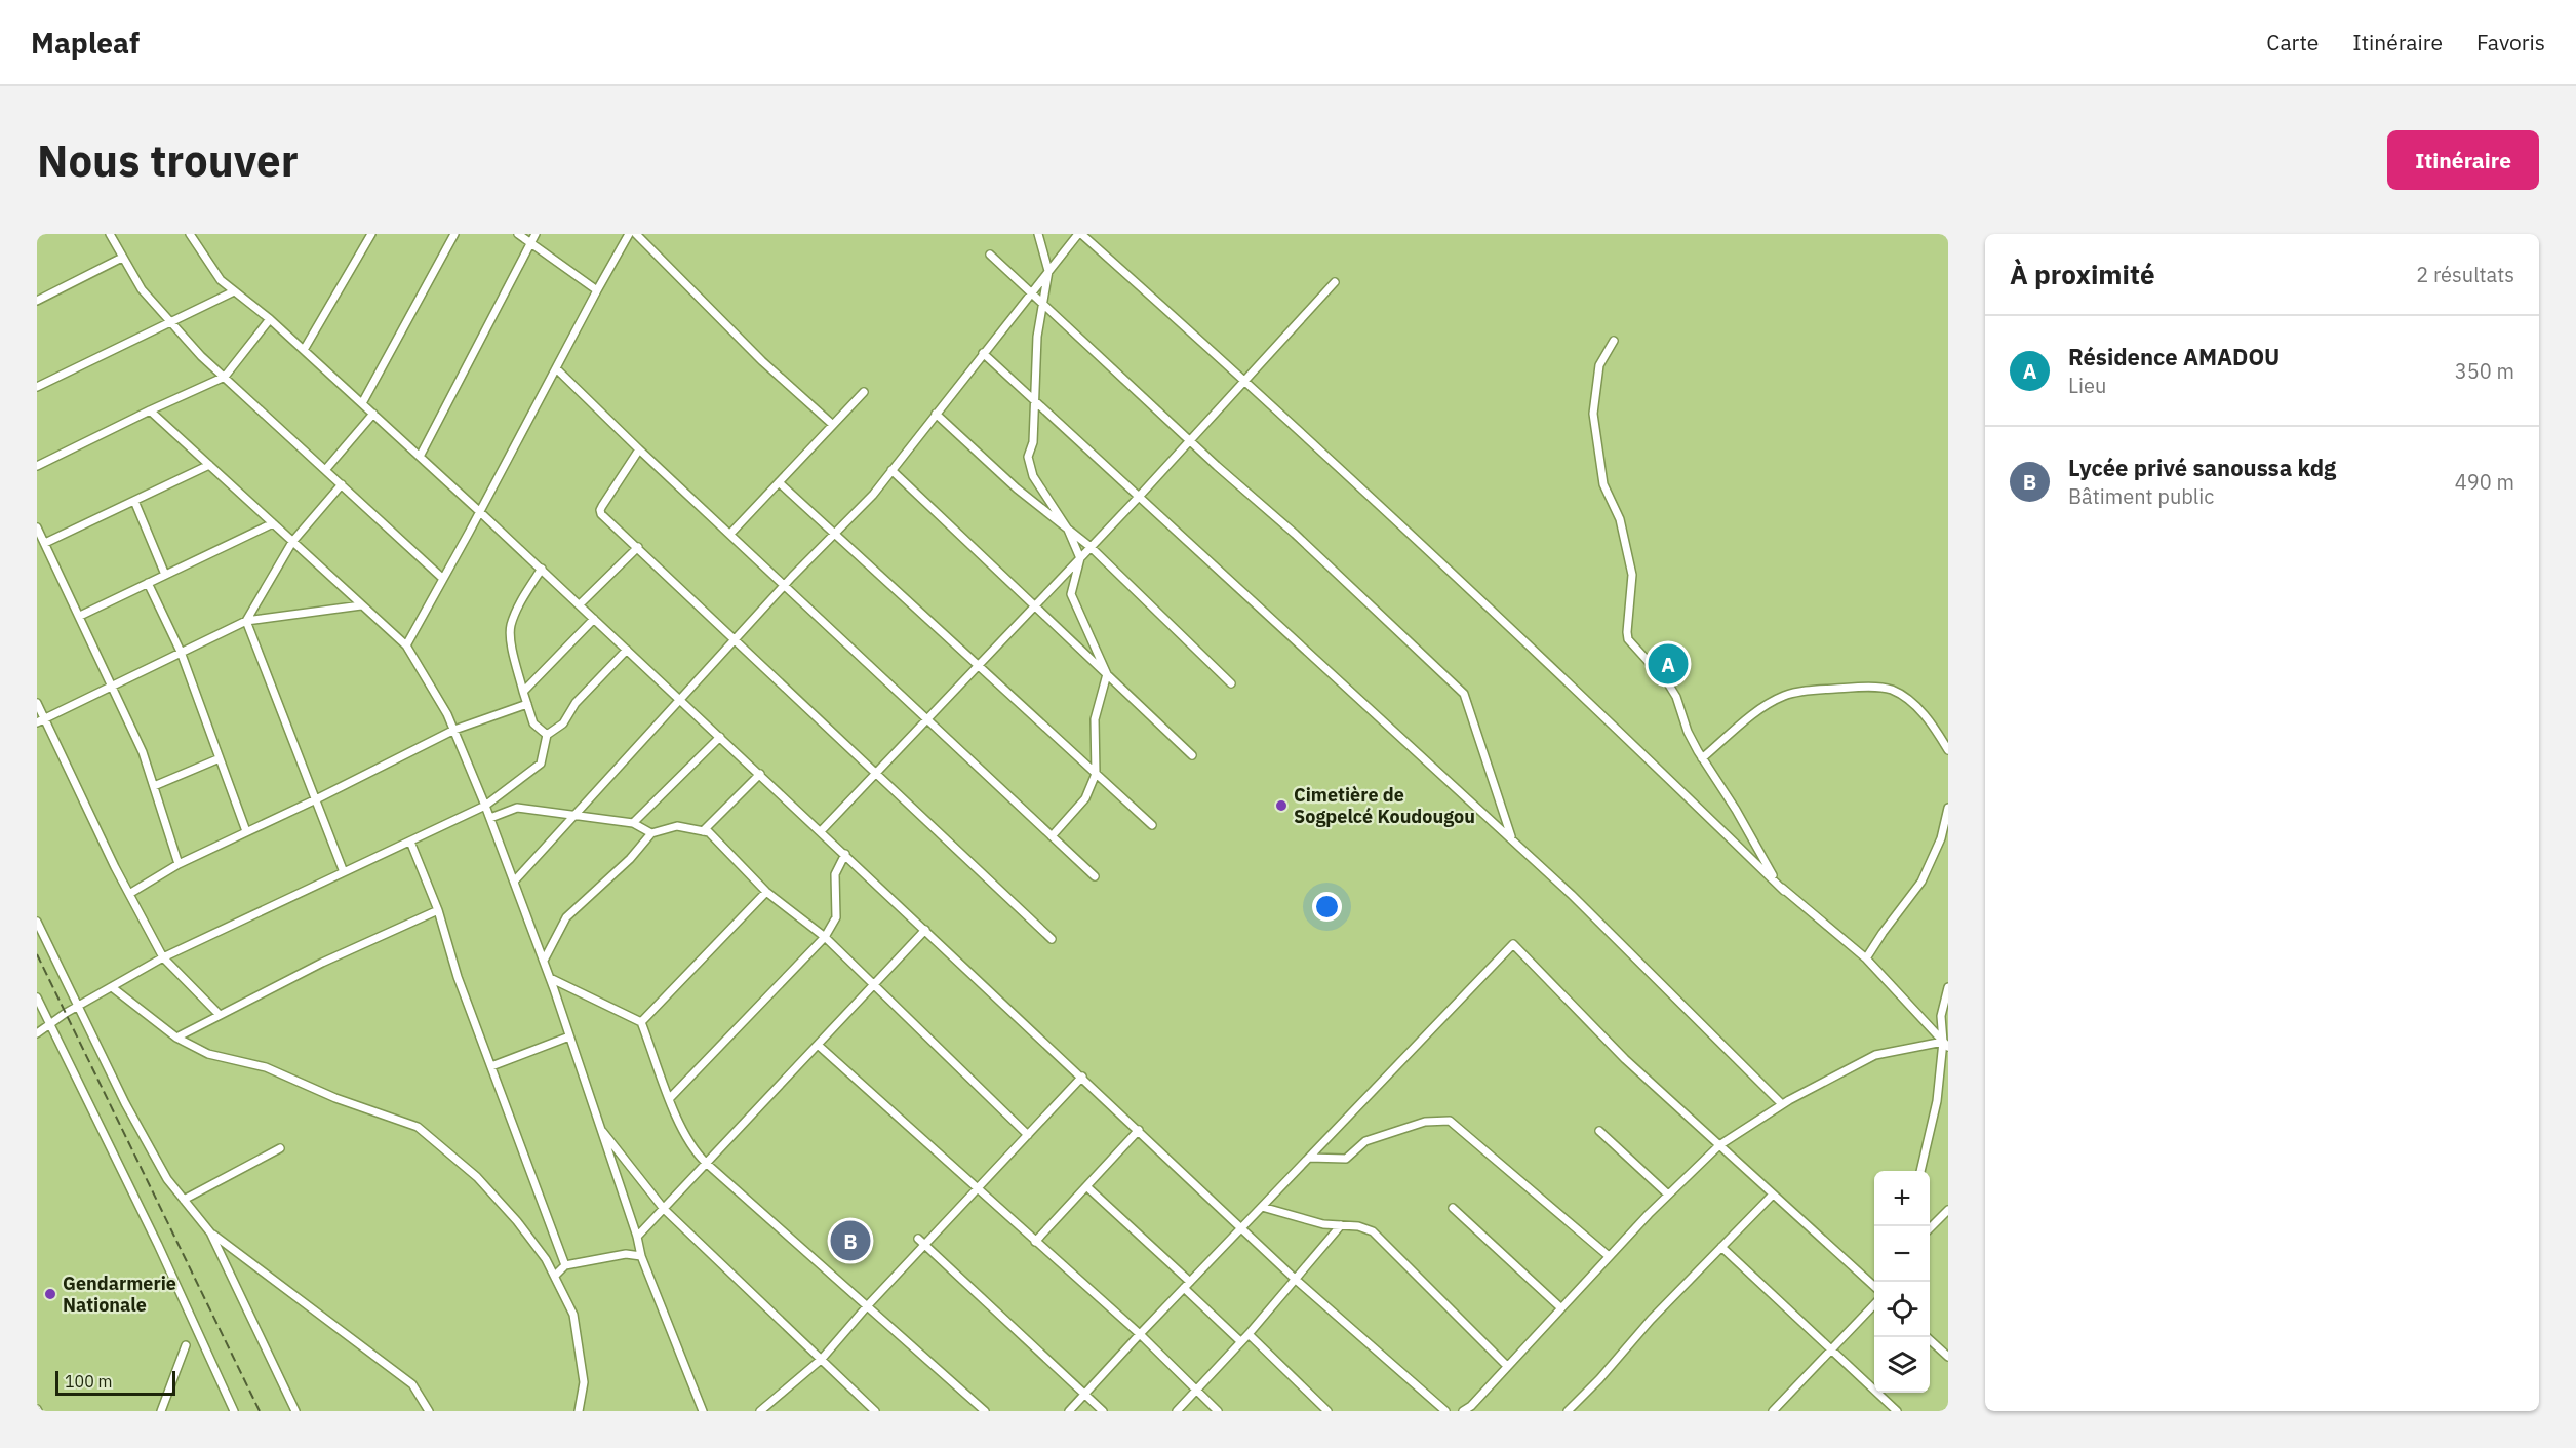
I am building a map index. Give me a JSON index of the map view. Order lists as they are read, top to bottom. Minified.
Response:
{"places":["Cimetière de Sogpelcé Koudougou","Gendarmerie Nationale"],"scale_bar":"100 m","page":{"header":"Mapleaf","nav":["Carte","Itinéraire","Favoris"],"buttons":"Itinéraire","title":"Nous trouver","heading":["À proximité","2 résultats"],"list":[{"mark":"A","name":"Résidence AMADOU","note":"Lieu","value":"350 m"},{"mark":"B","name":"Lycée privé sanoussa kdg","note":"Bâtiment public","value":"490 m"}],"pins":["A","B"],"map_buttons":["+","−"],"scale":"100 m"}}
